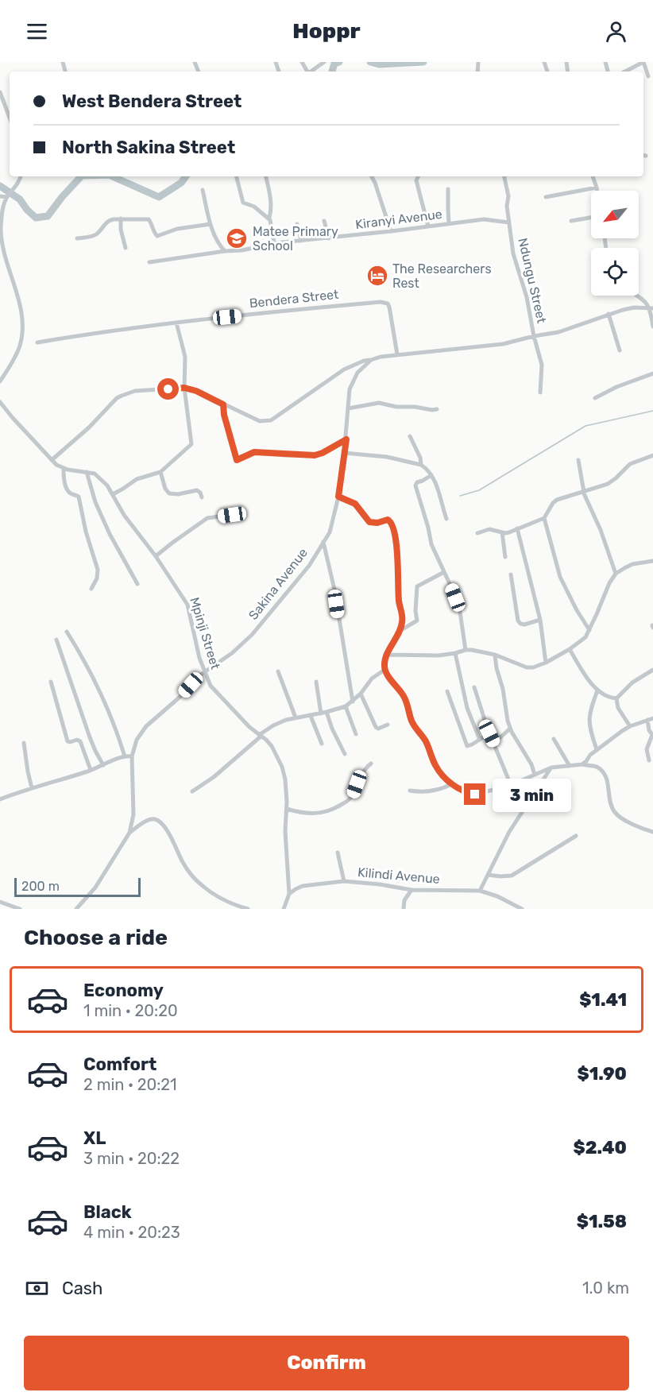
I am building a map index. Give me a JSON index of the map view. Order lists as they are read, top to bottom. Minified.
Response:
{"streets":{"street":["Kiranyi Avenue","Ndungu Street","Bendera Street","Sakina Avenue","Mpinji Street","Kilindi Avenue"]},"crossings":[["Kiranyi Avenue","Ndungu Street"],["Sakina Avenue","Mpinji Street"],["Mpinji Street","Kilindi Avenue"]],"places":{"school or university":["Matee Primary School"],"hotel":["The Researchers Rest"]},"scale_bar":"200 m","north":"bottom left","page":{"header":"Hoppr","banner":["West Bendera Street","North Sakina Street"],"bubble":"3 min","scale":"200 m","heading":"Choose a ride","list":[{"name":"Economy","note":"1 min · 20:20","value":"$1.41"},{"name":"Comfort","note":"2 min · 20:21","value":"$1.90"},{"name":"XL","note":"3 min · 20:22","value":"$2.40"},{"name":"Black","note":"4 min · 20:23","value":"$1.58"}],"pay":["Cash","1.0 km"],"buttons":"Confirm"}}
